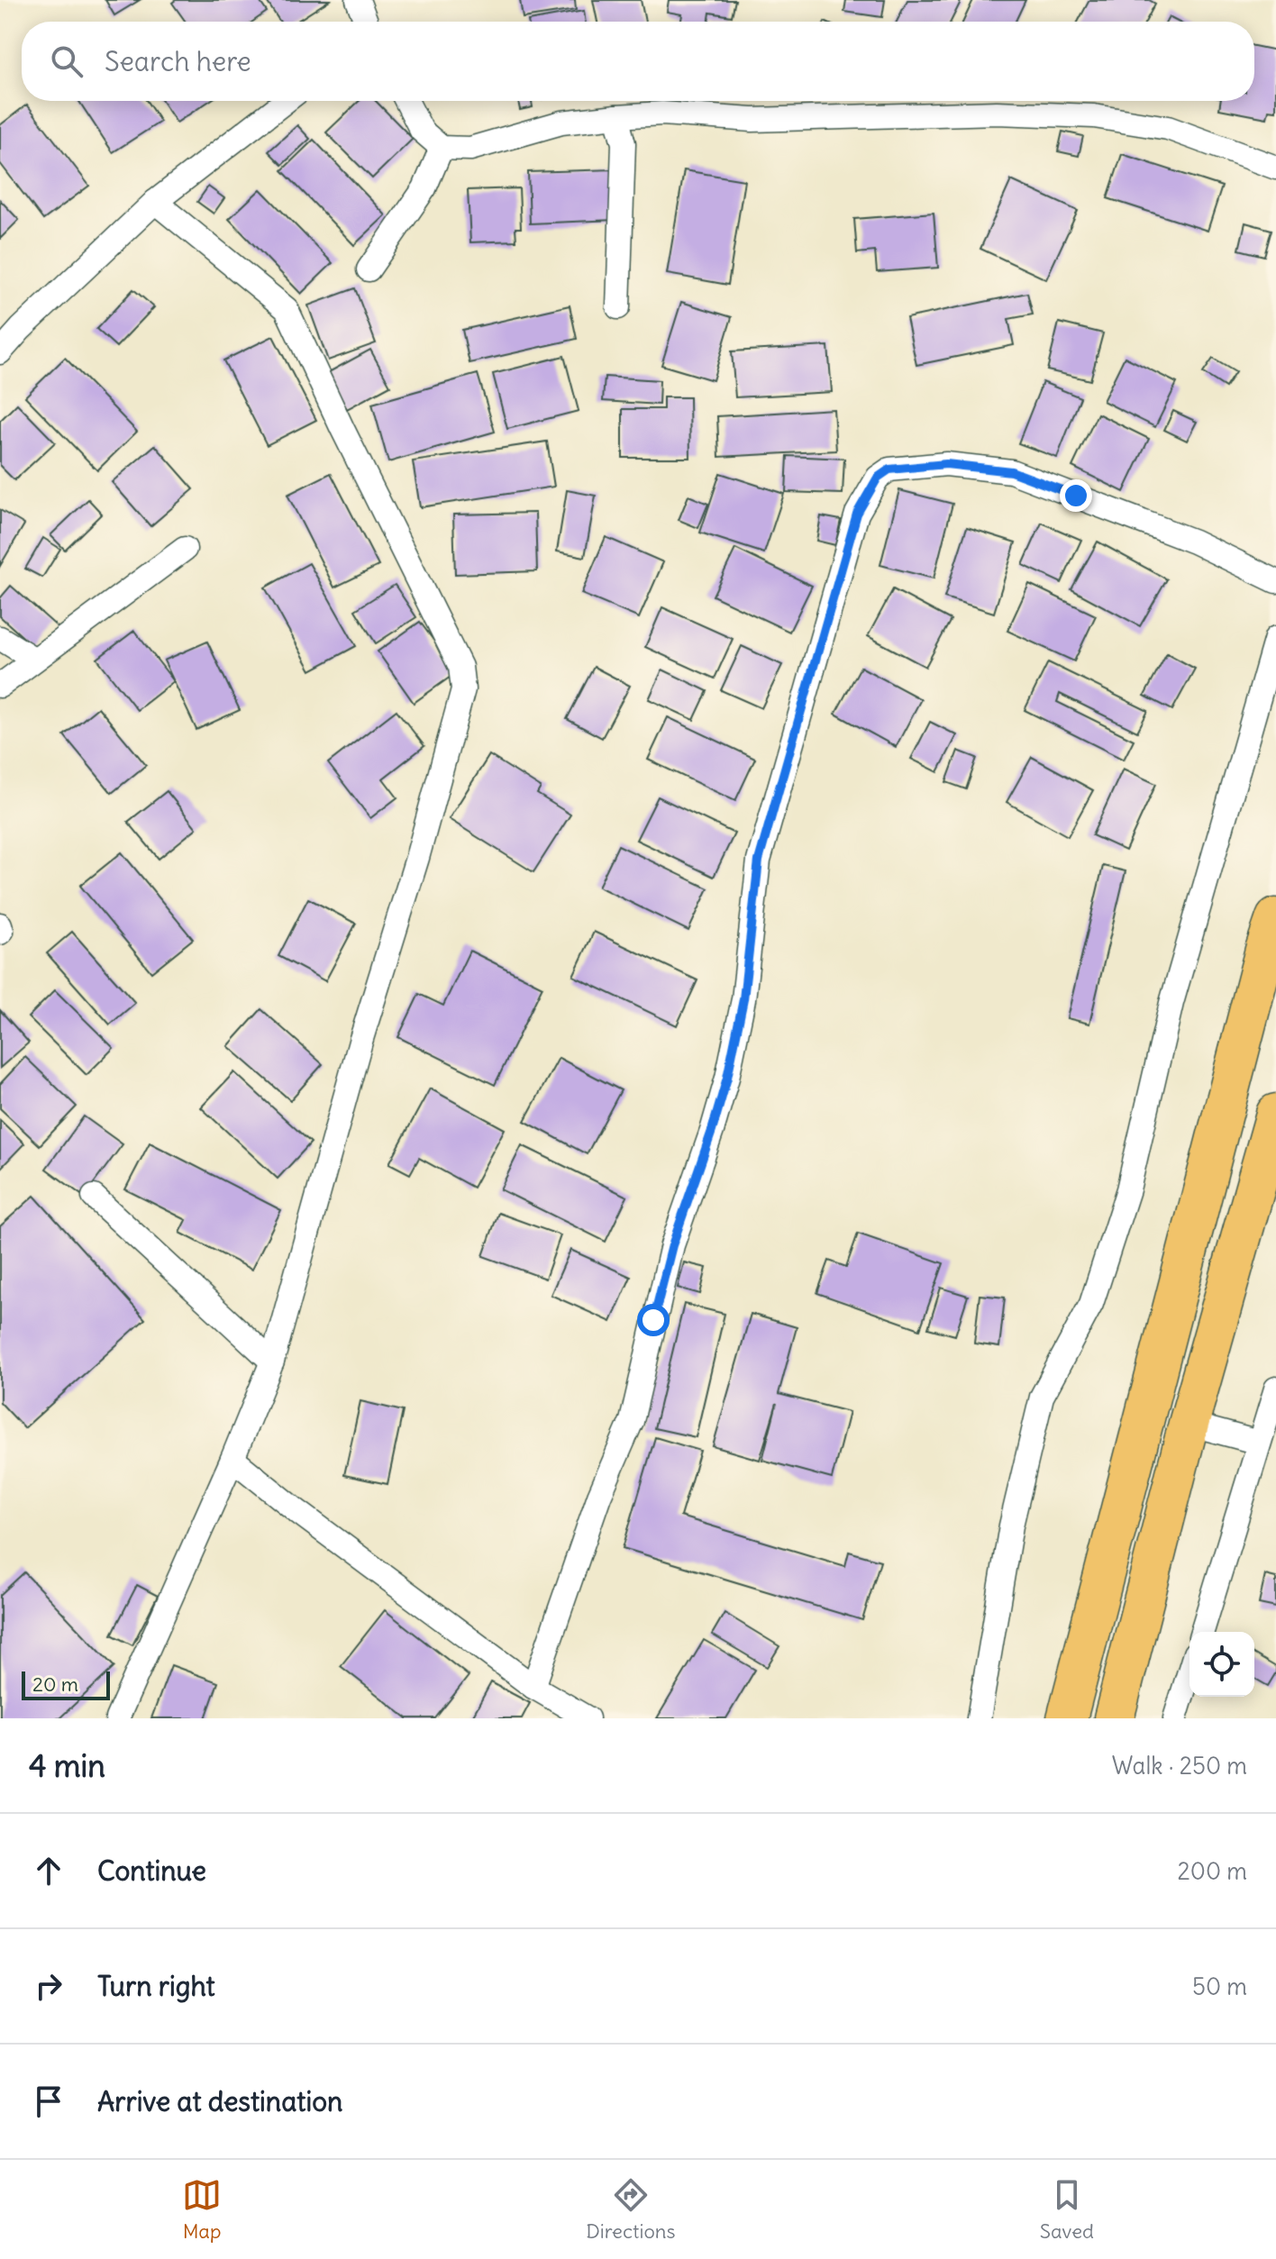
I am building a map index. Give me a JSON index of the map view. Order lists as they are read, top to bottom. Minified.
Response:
{"scale_bar":"20 m","page":{"search":"Search here","scale":"20 m","heading":["4 min","Walk · 250 m"],"list":[["Continue","200 m"],["Turn right","50 m"],"Arrive at destination"],"nav":["Map","Directions","Saved"]}}
